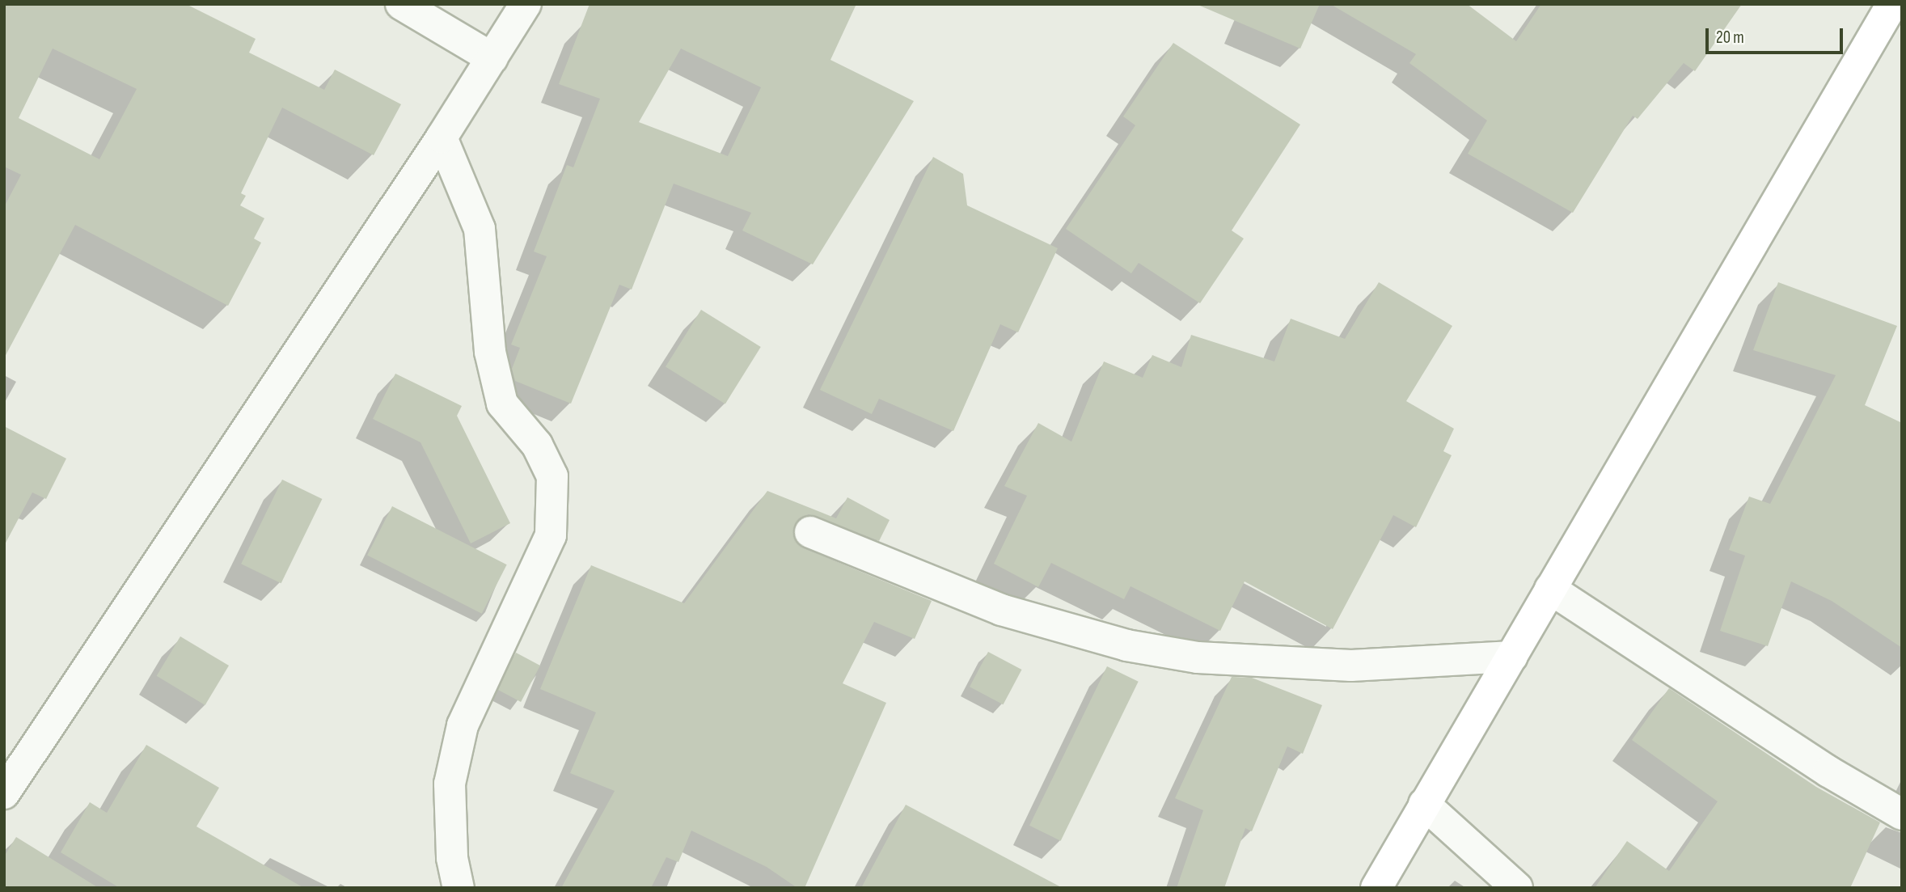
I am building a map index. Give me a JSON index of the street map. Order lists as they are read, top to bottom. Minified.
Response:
{"scale_bar":"20 m"}
